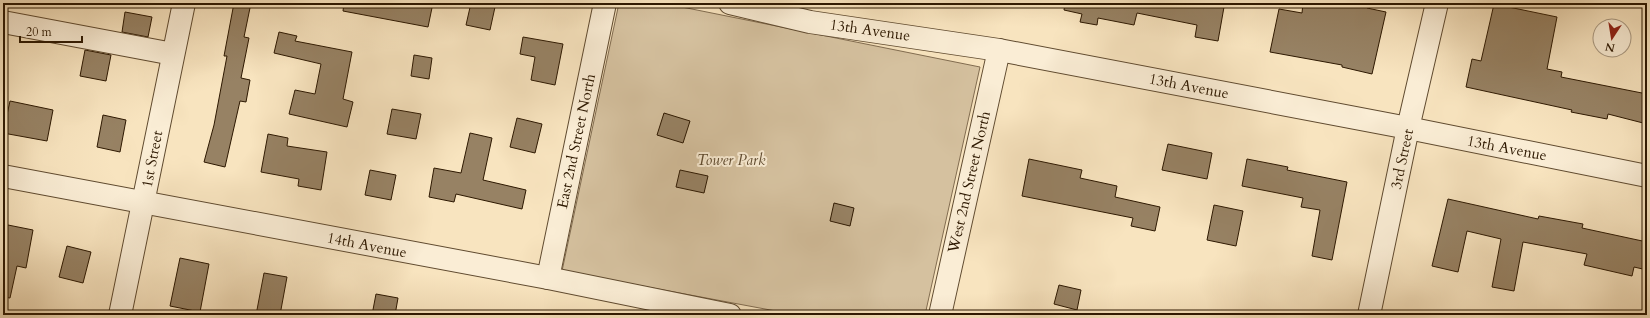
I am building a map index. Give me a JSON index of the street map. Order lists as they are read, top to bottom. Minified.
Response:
{"streets":{"street":["13th Avenue","East 2nd Street North","1st Street","3rd Street","West 2nd Street North","14th Avenue"]},"crossings":[["13th Avenue","3rd Street"],["13th Avenue","West 2nd Street North"],["East 2nd Street North","14th Avenue"],["1st Street","14th Avenue"]],"parks":["Tower Park"],"scale_bar":"20 m","north":"bottom"}
